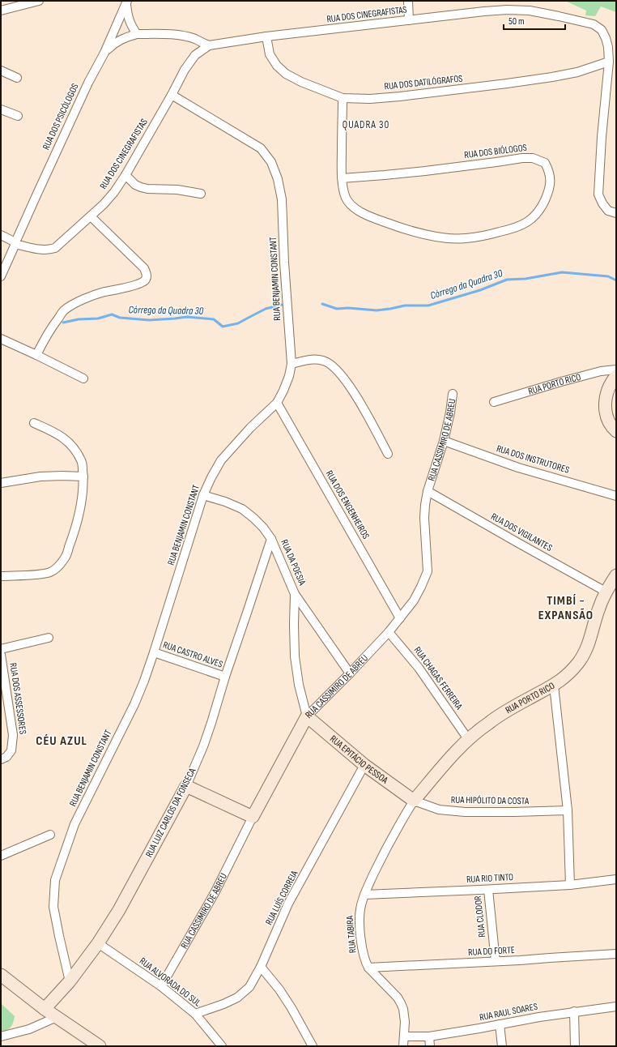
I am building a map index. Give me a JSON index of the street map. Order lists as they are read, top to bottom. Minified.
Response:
{"streets":{"street":["RUA DOS CINEGRAFISTAS","RUA DOS DATILÓGRAFOS","RUA DOS PSICÓLOGOS","RUA DOS BIÓLOGOS","RUA BENJAMIN CONSTANT","RUA PORTO RICO","RUA CASSIMIRO DE ABREU","RUA DOS INSTRUTORES","RUA DOS ENGENHEIROS","RUA DOS VIGILANTES","RUA DA POESIA","RUA CASTRO ALVES","RUA CHAGAS FERREIRA","RUA DOS ASSESSORES","RUA EPITÁCIO PESSOA","RUA HIPÓLITO DA COSTA","RUA LUIZ CARLOS DA FONSECA","RUA RIO TINTO","RUA LUÍS CORREIA","RUA CLODOR","RUA TABIRA","RUA DO FORTE","RUA ALVORADA DO SUL","RUA RAUL SOARES"]},"crossings":[["RUA DOS CINEGRAFISTAS","RUA DOS DATILÓGRAFOS"],["RUA DOS CINEGRAFISTAS","RUA DOS PSICÓLOGOS"],["RUA DOS CINEGRAFISTAS","RUA BENJAMIN CONSTANT"],["RUA DOS DATILÓGRAFOS","RUA DOS BIÓLOGOS"],["RUA BENJAMIN CONSTANT","RUA DOS ENGENHEIROS"],["RUA BENJAMIN CONSTANT","RUA DA POESIA"],["RUA BENJAMIN CONSTANT","RUA CASTRO ALVES"],["RUA BENJAMIN CONSTANT","RUA LUIZ CARLOS DA FONSECA"],["RUA PORTO RICO","RUA DOS VIGILANTES"],["RUA PORTO RICO","RUA CHAGAS FERREIRA"],["RUA PORTO RICO","RUA EPITÁCIO PESSOA"],["RUA PORTO RICO","RUA HIPÓLITO DA COSTA"],["RUA PORTO RICO","RUA TABIRA"],["RUA CASSIMIRO DE ABREU","RUA DOS INSTRUTORES"],["RUA CASSIMIRO DE ABREU","RUA DOS ENGENHEIROS"],["RUA CASSIMIRO DE ABREU","RUA DOS VIGILANTES"],["RUA CASSIMIRO DE ABREU","RUA DA POESIA"],["RUA CASSIMIRO DE ABREU","RUA CHAGAS FERREIRA"],["RUA CASSIMIRO DE ABREU","RUA EPITÁCIO PESSOA"],["RUA CASSIMIRO DE ABREU","RUA ALVORADA DO SUL"],["RUA DA POESIA","RUA EPITÁCIO PESSOA"],["RUA DA POESIA","RUA LUIZ CARLOS DA FONSECA"],["RUA CASTRO ALVES","RUA LUIZ CARLOS DA FONSECA"],["RUA EPITÁCIO PESSOA","RUA HIPÓLITO DA COSTA"],["RUA EPITÁCIO PESSOA","RUA LUÍS CORREIA"],["RUA EPITÁCIO PESSOA","RUA TABIRA"],["RUA HIPÓLITO DA COSTA","RUA TABIRA"],["RUA LUIZ CARLOS DA FONSECA","RUA ALVORADA DO SUL"],["RUA RIO TINTO","RUA CLODOR"],["RUA RIO TINTO","RUA TABIRA"],["RUA LUÍS CORREIA","RUA ALVORADA DO SUL"],["RUA CLODOR","RUA DO FORTE"],["RUA TABIRA","RUA DO FORTE"],["RUA TABIRA","RUA RAUL SOARES"]],"districts":["QUADRA 30","TIMBÍ - EXPANSÃO","CÉU AZUL"],"water":["Córrego da Quadra 30"],"scale_bar":"50 m"}
